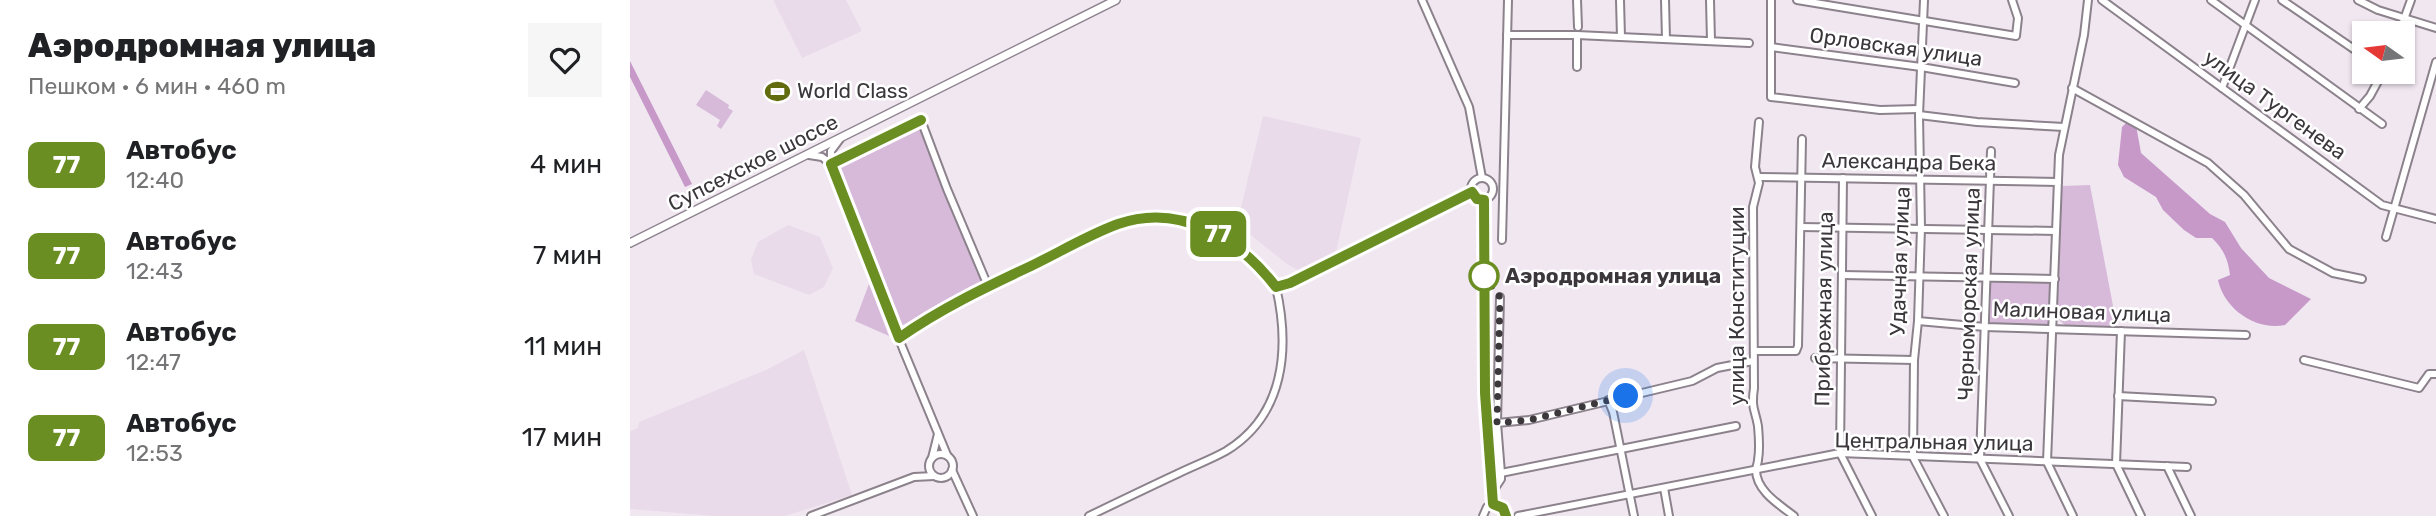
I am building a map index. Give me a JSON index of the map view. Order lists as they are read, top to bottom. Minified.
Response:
{"streets":{"main road":["Супсехское шоссе"],"street":["Орловская улица","улица Тургенева","Александра Бека","Удачная улица","Черноморская улица","улица Конституции","Прибрежная улица","Малиновая улица","Центральная улица"]},"crossings":[["Орловская улица","Удачная улица"],["Александра Бека","Удачная улица"],["Александра Бека","Черноморская улица"],["Александра Бека","улица Конституции"],["Александра Бека","Прибрежная улица"],["Удачная улица","Малиновая улица"],["Удачная улица","Центральная улица"],["Черноморская улица","Малиновая улица"],["Черноморская улица","Центральная улица"],["улица Конституции","Центральная улица"],["Прибрежная улица","Центральная улица"]],"places":{"sports":["World Class"],"other":["Аэродромная улица"]},"lines":["bus line 77"],"north":"left","page":{"heading":["Аэродромная улица","Пешком · 6 мин · 460 m"],"on_map":"77","list":[{"mark":"77","name":"Автобус","note":"12:40","value":"4 мин"},{"mark":"77","name":"Автобус","note":"12:43","value":"7 мин"},{"mark":"77","name":"Автобус","note":"12:47","value":"11 мин"},{"mark":"77","name":"Автобус","note":"12:53","value":"17 мин"}]}}
